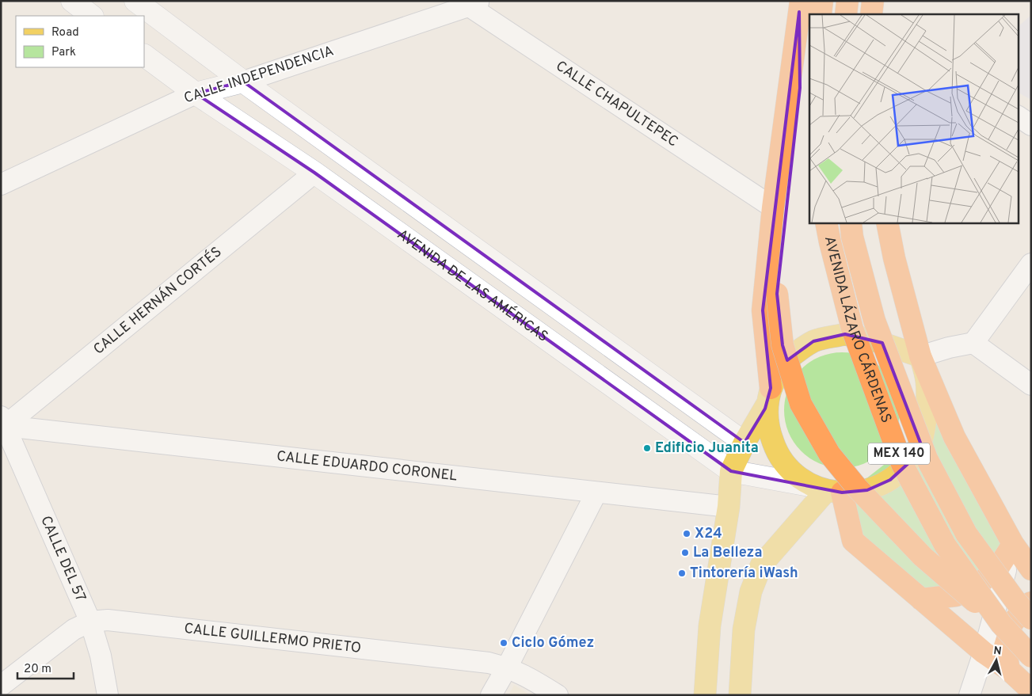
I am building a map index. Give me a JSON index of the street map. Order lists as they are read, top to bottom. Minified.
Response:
{"streets":{"highway":["AVENIDA LÁZARO CÁRDENAS","MEX 140"],"main road":["CALLE INDEPENDENCIA","AVENIDA DE LAS AMÉRICAS"],"street":["CALLE CHAPULTEPEC","CALLE HERNÁN CORTÉS","CALLE EDUARDO CORONEL","CALLE DEL 57","CALLE GUILLERMO PRIETO"]},"crossings":[["CALLE INDEPENDENCIA","CALLE CHAPULTEPEC"],["CALLE INDEPENDENCIA","AVENIDA DE LAS AMÉRICAS"],["AVENIDA DE LAS AMÉRICAS","CALLE HERNÁN CORTÉS"],["AVENIDA DE LAS AMÉRICAS","MEX 140"],["CALLE HERNÁN CORTÉS","CALLE EDUARDO CORONEL"],["CALLE HERNÁN CORTÉS","CALLE DEL 57"],["CALLE EDUARDO CORONEL","CALLE DEL 57"],["CALLE DEL 57","CALLE GUILLERMO PRIETO"]],"places":["Edificio Juanita","X24","La Belleza","Tintorería iWash","Ciclo Gómez"],"legend":["Road","Park"],"scale_bar":"20 m","north":"top"}
